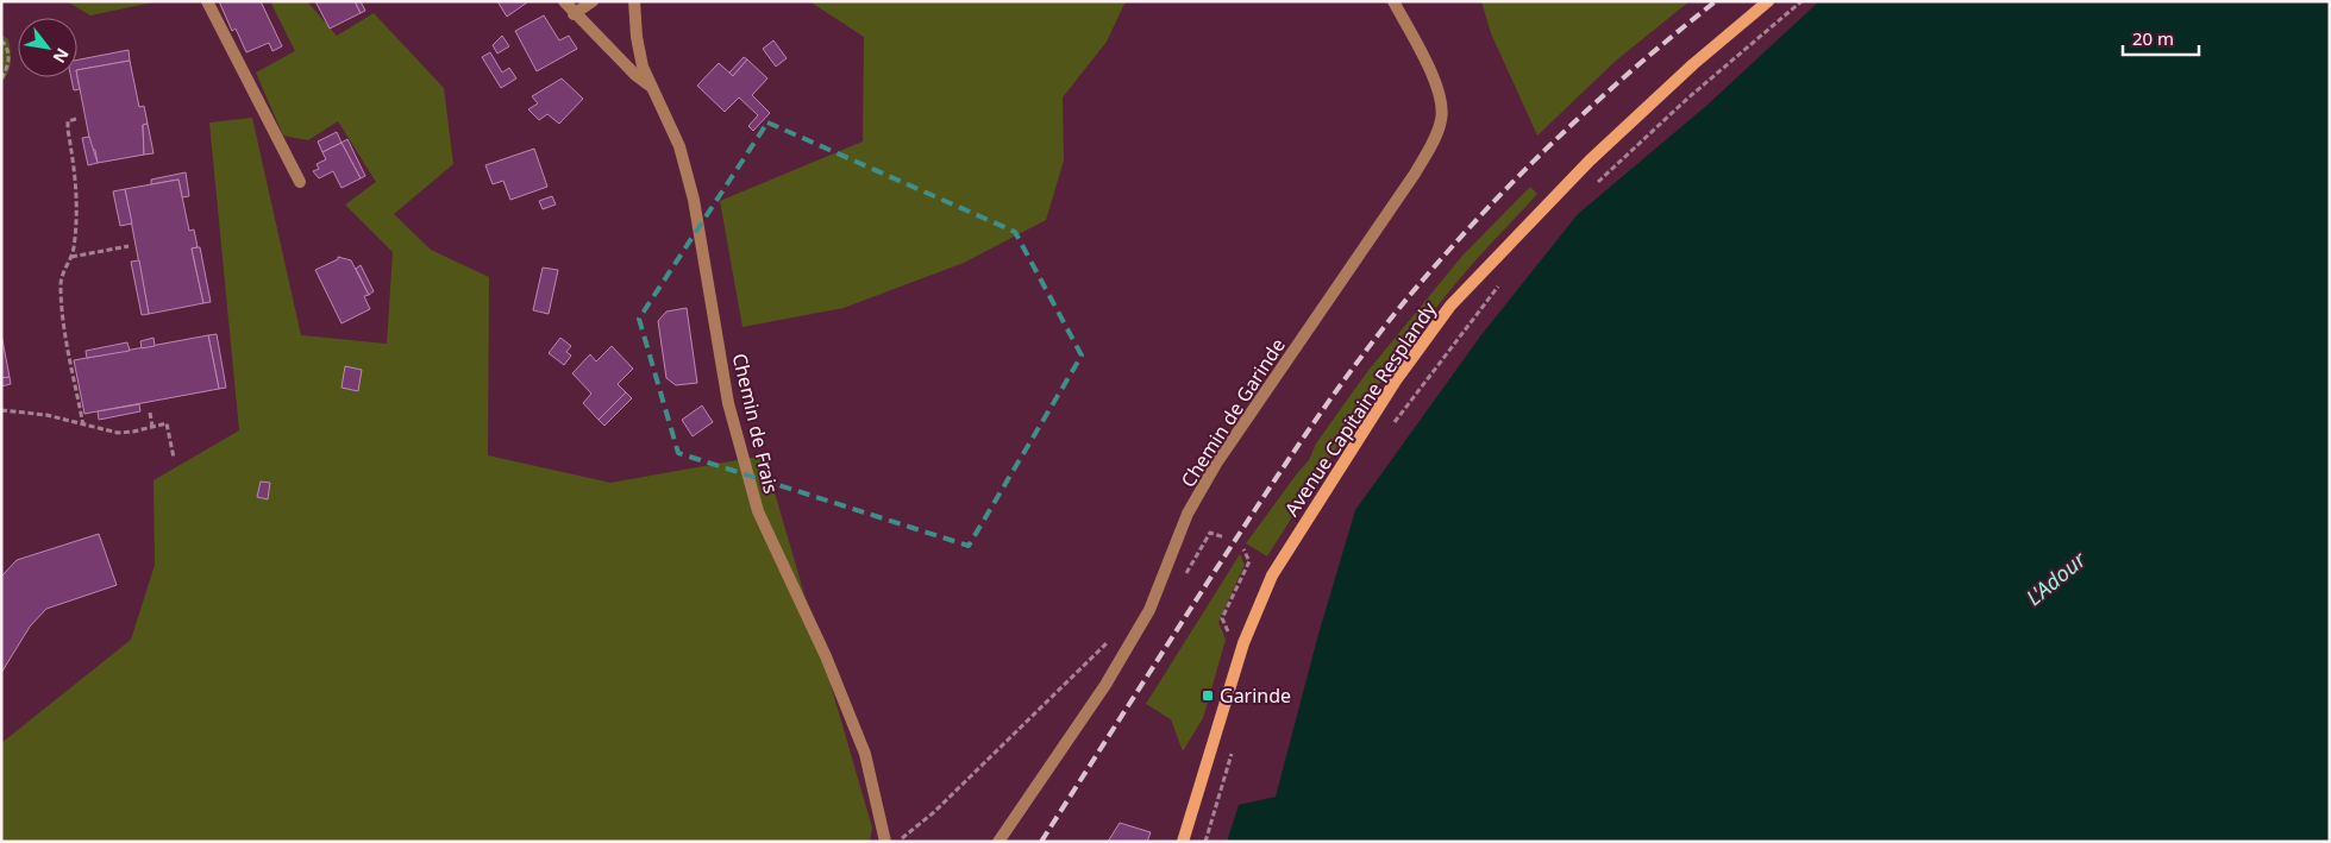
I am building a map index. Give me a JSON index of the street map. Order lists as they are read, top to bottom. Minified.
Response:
{"streets":{"main road":["Avenue Capitaine Resplandy"],"street":["Chemin de Garinde","Chemin de Frais"]},"water":["L'Adour"],"places":{"transit":["Garinde"]},"scale_bar":"20 m","north":"bottom right"}
